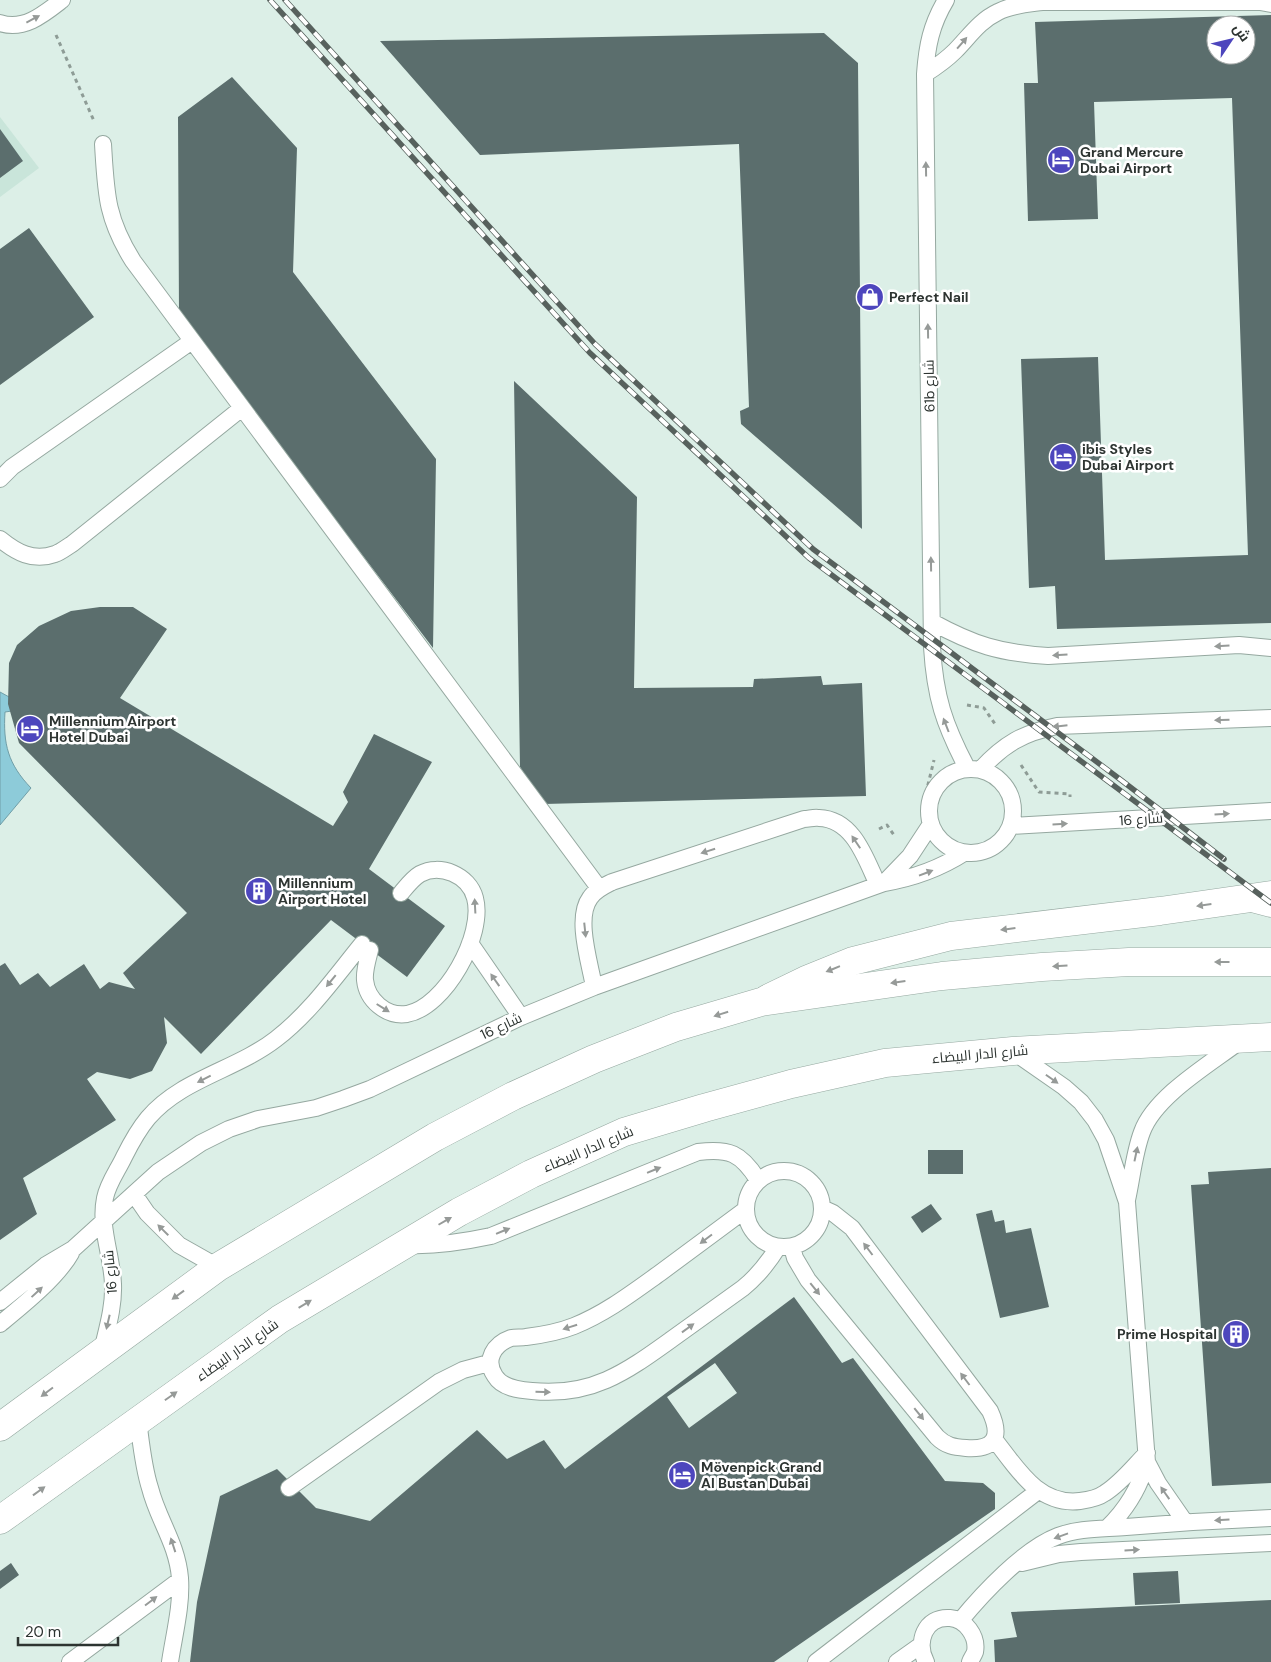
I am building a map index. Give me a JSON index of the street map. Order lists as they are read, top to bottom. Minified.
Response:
{"streets":{"main road":["شارع الدار البيضاء"],"lane":["61b شارع","شارع 16"]},"crossings":[["61b شارع","شارع 16"]],"one_way":["61b شارع"],"places":{"hotel":["Grand Mercure Dubai Airport","ibis Styles Dubai Airport","Millennium Airport Hotel Dubai","Mövenpick Grand Al Bustan Dubai"],"shop":["Perfect Nail"],"building":["Millennium Airport Hotel","Prime Hospital"]},"scale_bar":"20 m","north":"top right"}
